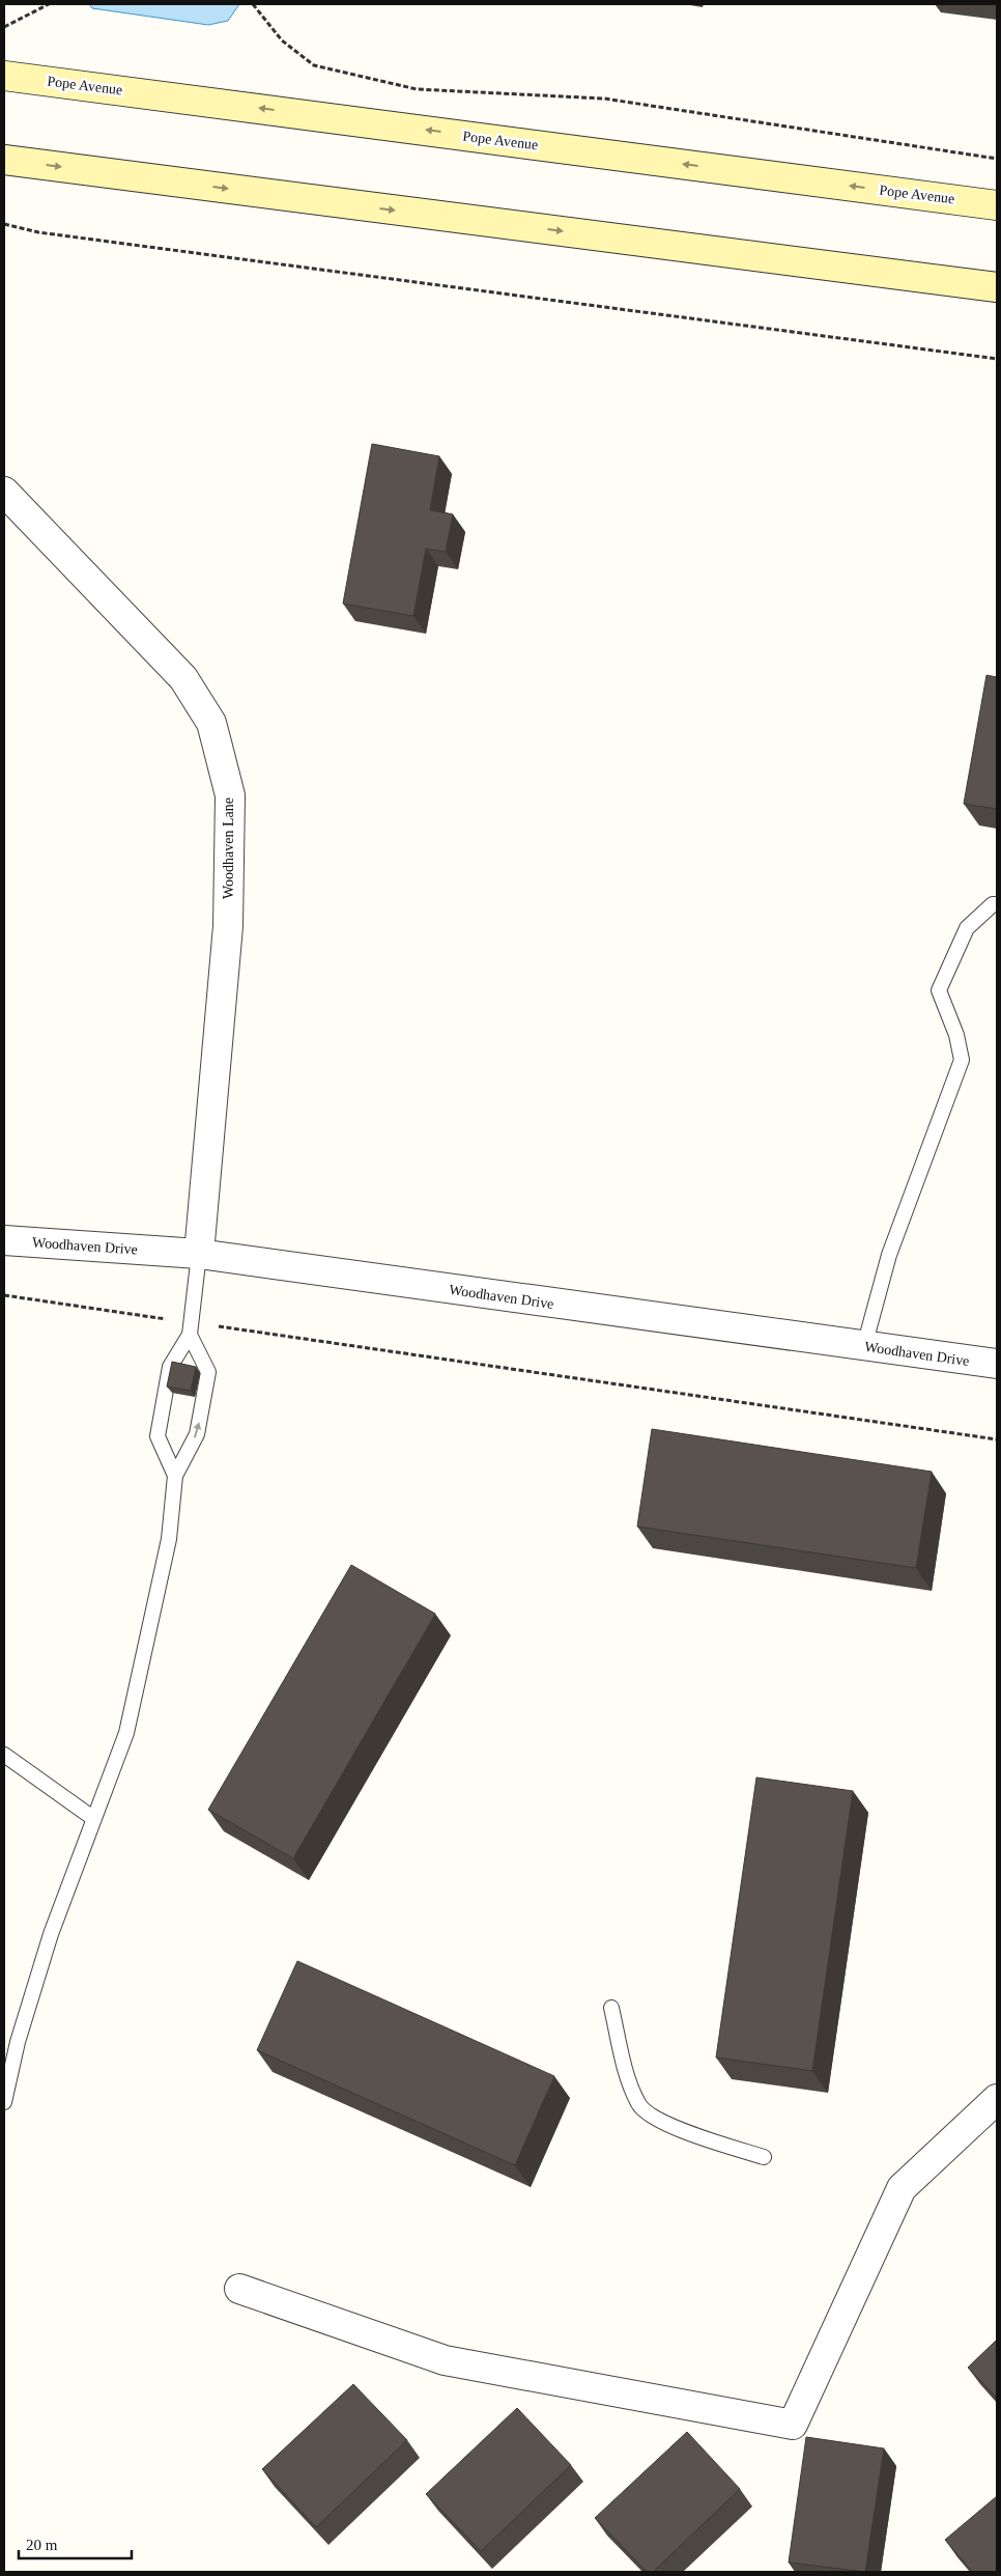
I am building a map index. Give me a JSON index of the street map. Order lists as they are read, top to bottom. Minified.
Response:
{"streets":{"main road":["Pope Avenue"],"street":["Woodhaven Lane","Woodhaven Drive"]},"crossings":[["Woodhaven Lane","Woodhaven Drive"]],"scale_bar":"20 m"}
